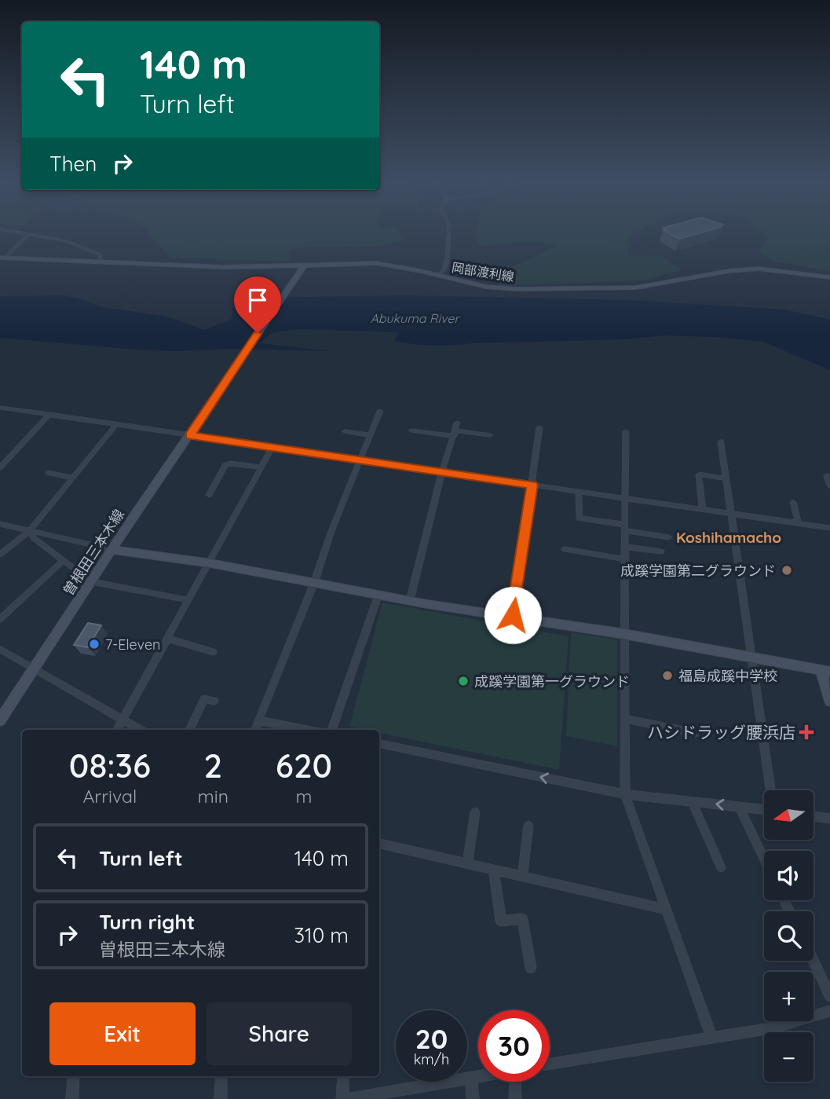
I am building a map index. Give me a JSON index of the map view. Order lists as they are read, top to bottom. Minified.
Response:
{"streets":{"street":["岡部渡利線","曽根田三本木線"]},"crossings":[["岡部渡利線","曽根田三本木線"]],"districts":["Koshihamacho"],"water":["Abukuma River"],"places":{"other":["成蹊学園第二グラウンド","7-Eleven","福島成蹊中学校","成蹊学園第一グラウンド"],"health":["ハシドラッグ腰浜店"]},"north":"left","page":{"turn":["140 m","Turn left"],"then":"Then","eta":["08:36","Arrival","2","min","620","m"],"map_buttons":["+","−"],"list":[{"name":"Turn left","value":"140 m"},{"name":"Turn right","note":"曽根田三本木線","value":"310 m"}],"buttons":["Exit","Share"],"speed":"20 km/h","limit":"30"}}
